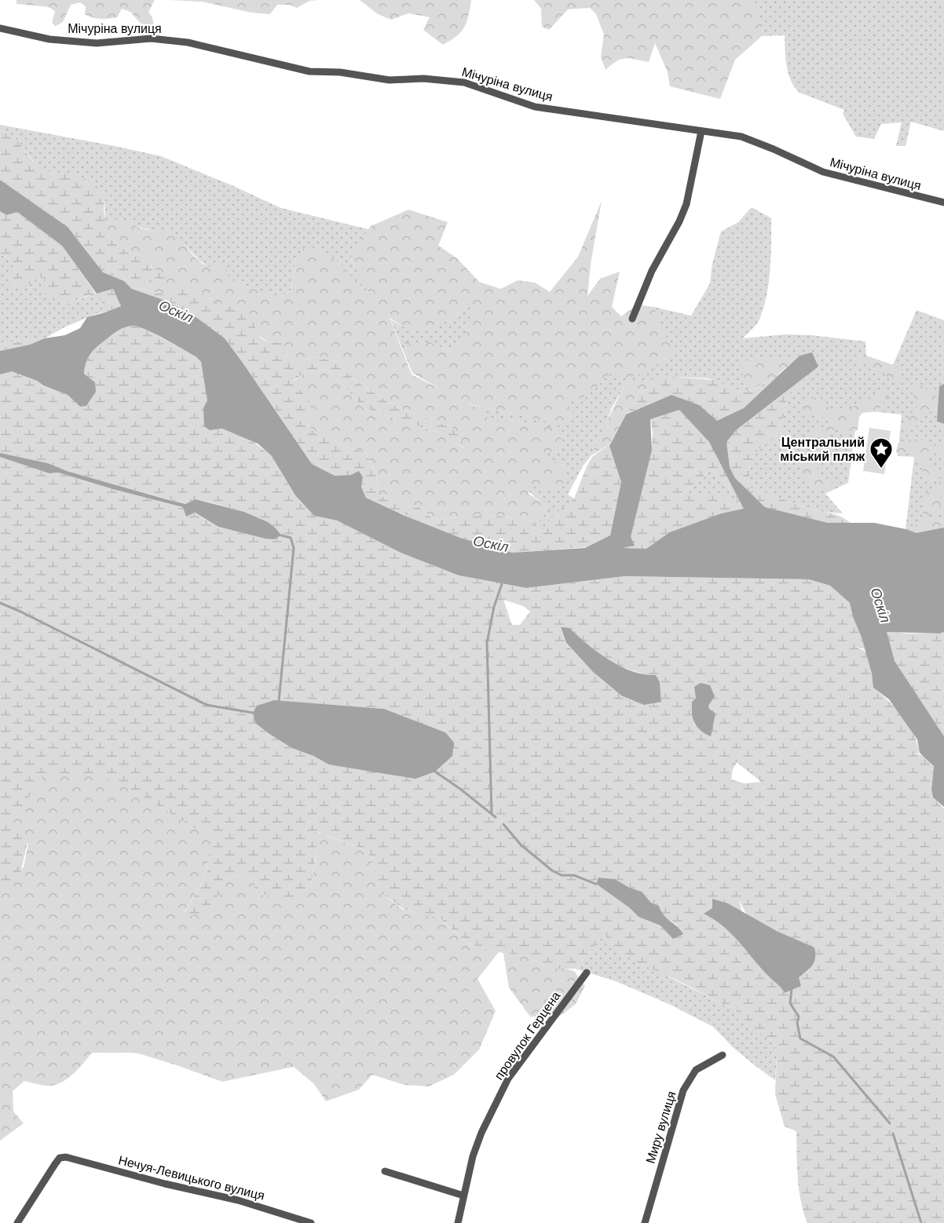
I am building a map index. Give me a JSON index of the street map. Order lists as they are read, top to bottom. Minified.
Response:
{"streets":{"street":["Мічуріна вулиця","провулок Герцена","Миру вулиця","Нечуя-Левицького вулиця"]},"water":["Оскіл"],"places":{"place":["Центральний міський пляж"]}}
